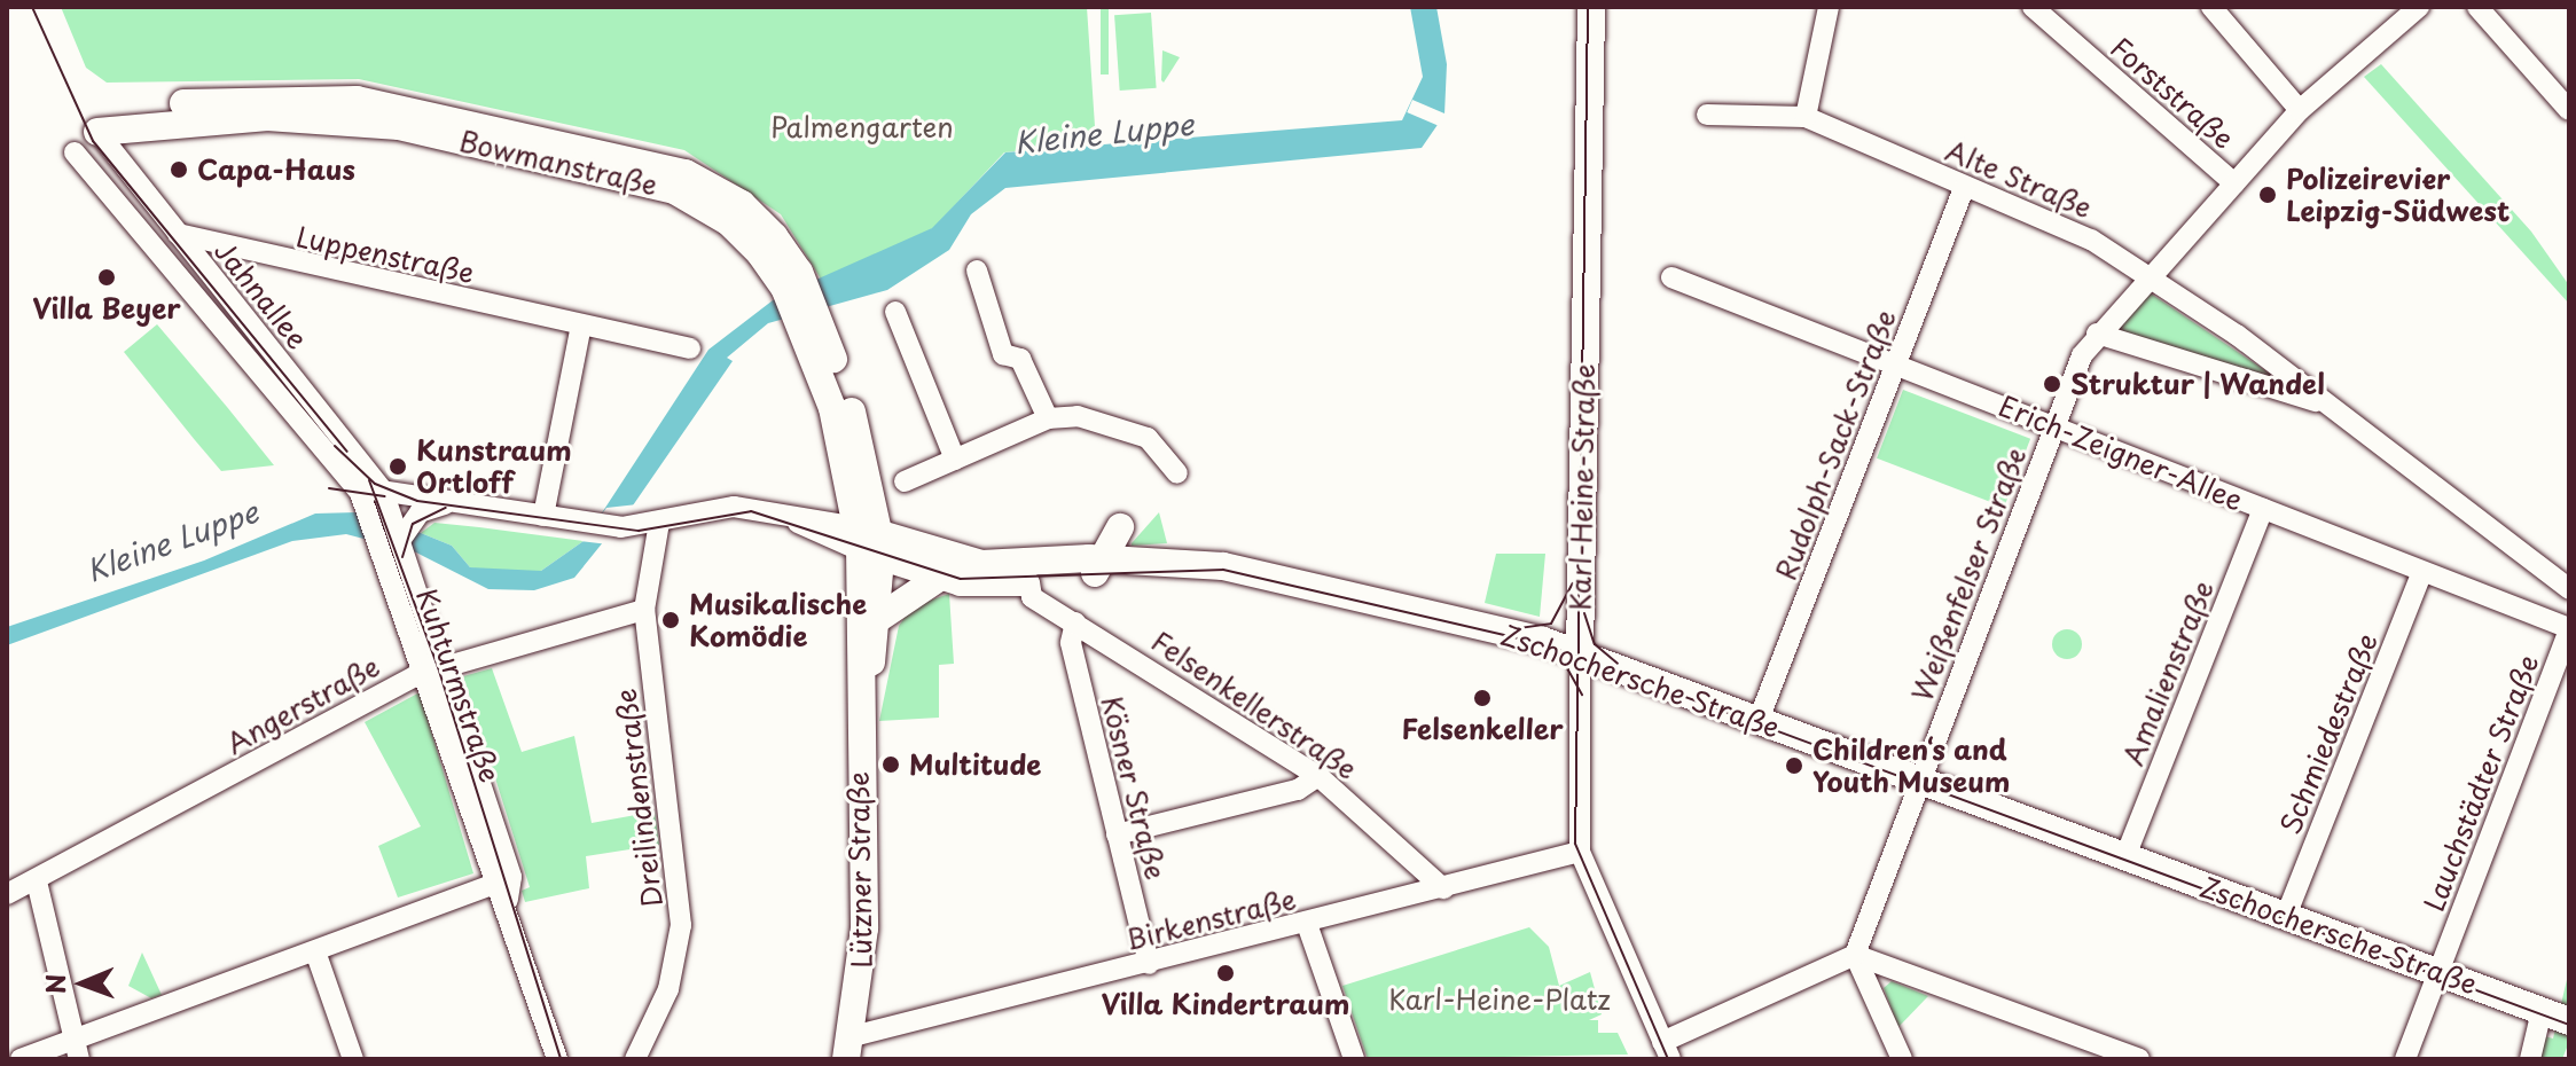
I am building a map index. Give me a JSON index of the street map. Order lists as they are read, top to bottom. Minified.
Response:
{"streets":{"main road":["Bowmanstraße","Karl-Heine-Straße","Zschochersche Straße","Lützner Straße"],"street":["Forststraße","Alte Straße","Luppenstraße","Jahnallee","Rudolph-Sack-Straße","Erich-Zeigner-Allee","Weißenfelser Straße","Amalienstraße","Kuhturmstraße","Angerstraße","Felsenkellerstraße","Schmiedestraße","Lauchstädter Straße","Kösner Straße","Dreilindenstraße","Birkenstraße"]},"crossings":[["Forststraße","Weißenfelser Straße"],["Bowmanstraße","Jahnallee"],["Bowmanstraße","Zschochersche Straße"],["Bowmanstraße","Lützner Straße"],["Alte Straße","Rudolph-Sack-Straße"],["Alte Straße","Weißenfelser Straße"],["Luppenstraße","Jahnallee"],["Jahnallee","Zschochersche Straße"],["Jahnallee","Kuhturmstraße"],["Rudolph-Sack-Straße","Erich-Zeigner-Allee"],["Rudolph-Sack-Straße","Zschochersche Straße"],["Erich-Zeigner-Allee","Weißenfelser Straße"],["Erich-Zeigner-Allee","Amalienstraße"],["Erich-Zeigner-Allee","Schmiedestraße"],["Erich-Zeigner-Allee","Lauchstädter Straße"],["Karl-Heine-Straße","Zschochersche Straße"],["Karl-Heine-Straße","Birkenstraße"],["Weißenfelser Straße","Zschochersche Straße"],["Amalienstraße","Zschochersche Straße"],["Zschochersche Straße","Kuhturmstraße"],["Zschochersche Straße","Felsenkellerstraße"],["Zschochersche Straße","Schmiedestraße"],["Zschochersche Straße","Lauchstädter Straße"],["Zschochersche Straße","Dreilindenstraße"],["Zschochersche Straße","Lützner Straße"],["Kuhturmstraße","Angerstraße"],["Angerstraße","Dreilindenstraße"],["Felsenkellerstraße","Kösner Straße"],["Felsenkellerstraße","Birkenstraße"],["Kösner Straße","Birkenstraße"],["Lützner Straße","Birkenstraße"]],"water":["Kleine Luppe"],"parks":["Palmengarten","Karl-Heine-Platz"],"places":["Capa-Haus","Polizeirevier Leipzig-Südwest","Villa Beyer","Struktur | Wandel","Kunstraum Ortloff","Musikalische Komödie","Felsenkeller","Multitude","Children‘s and Youth Museum","Villa Kindertraum"],"north":"left"}
